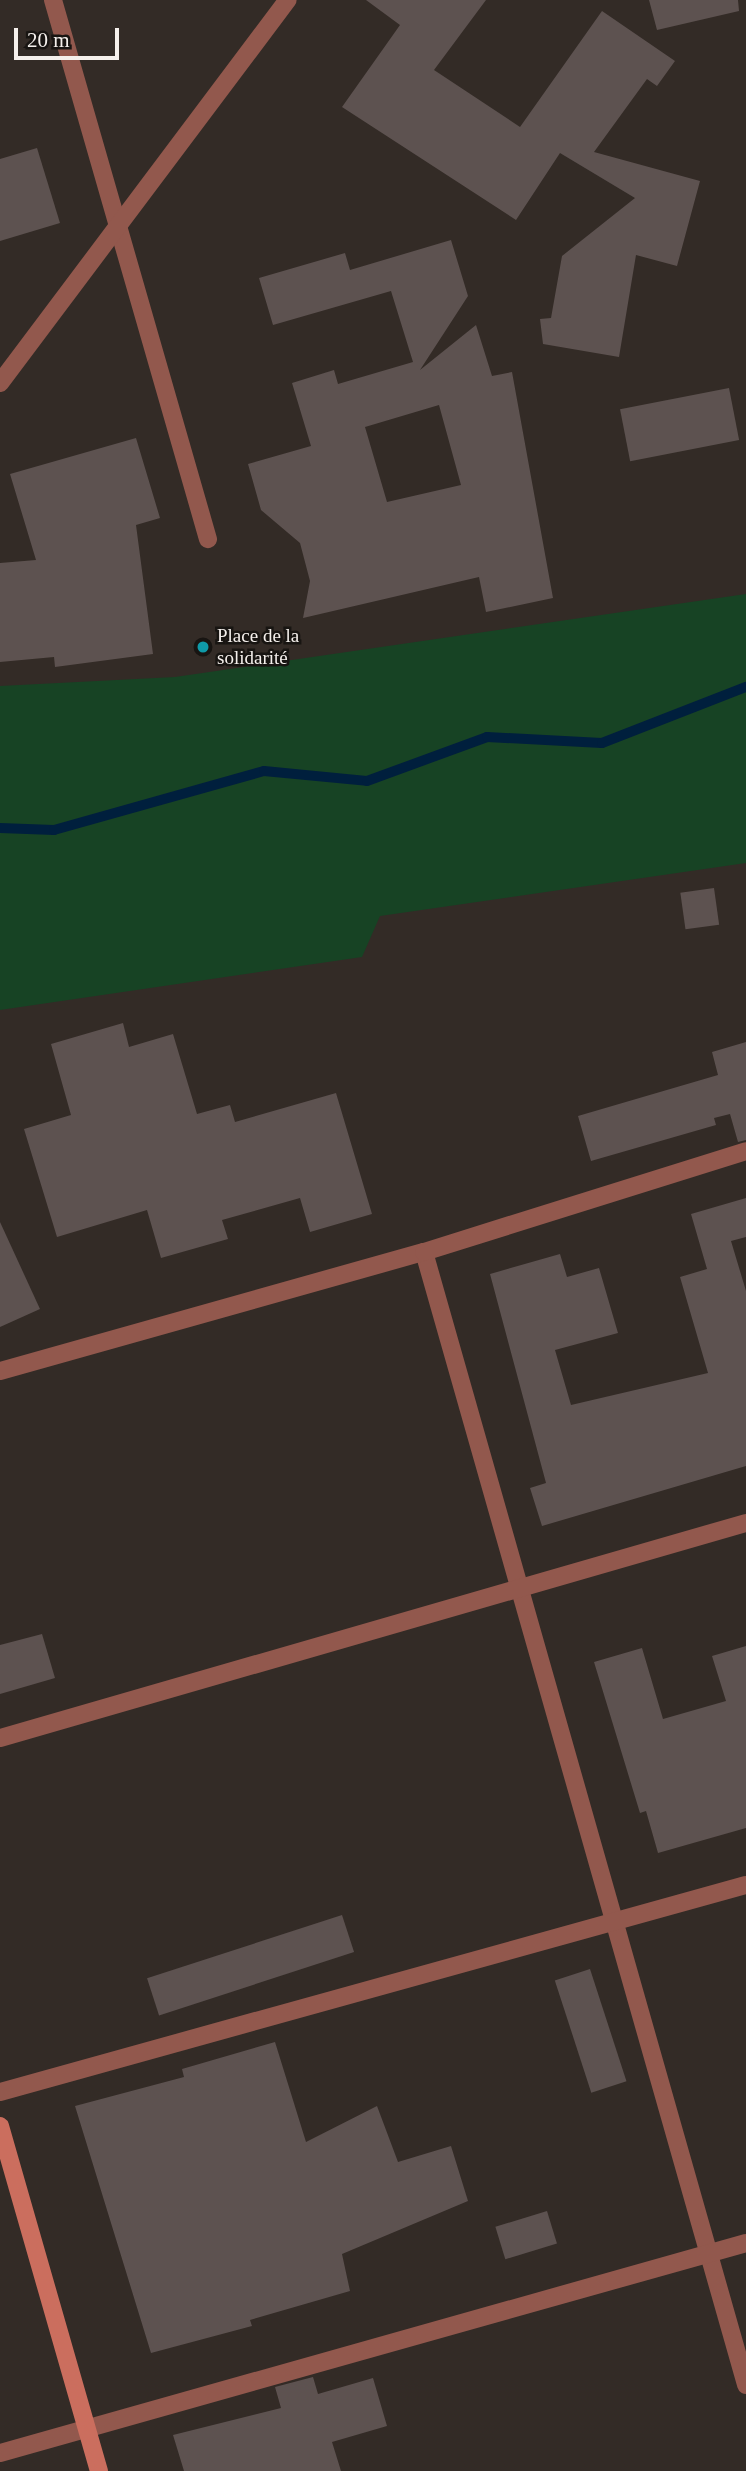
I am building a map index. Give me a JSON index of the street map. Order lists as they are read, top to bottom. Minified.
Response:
{"places":["Place de la solidarité"],"scale_bar":"20 m"}
